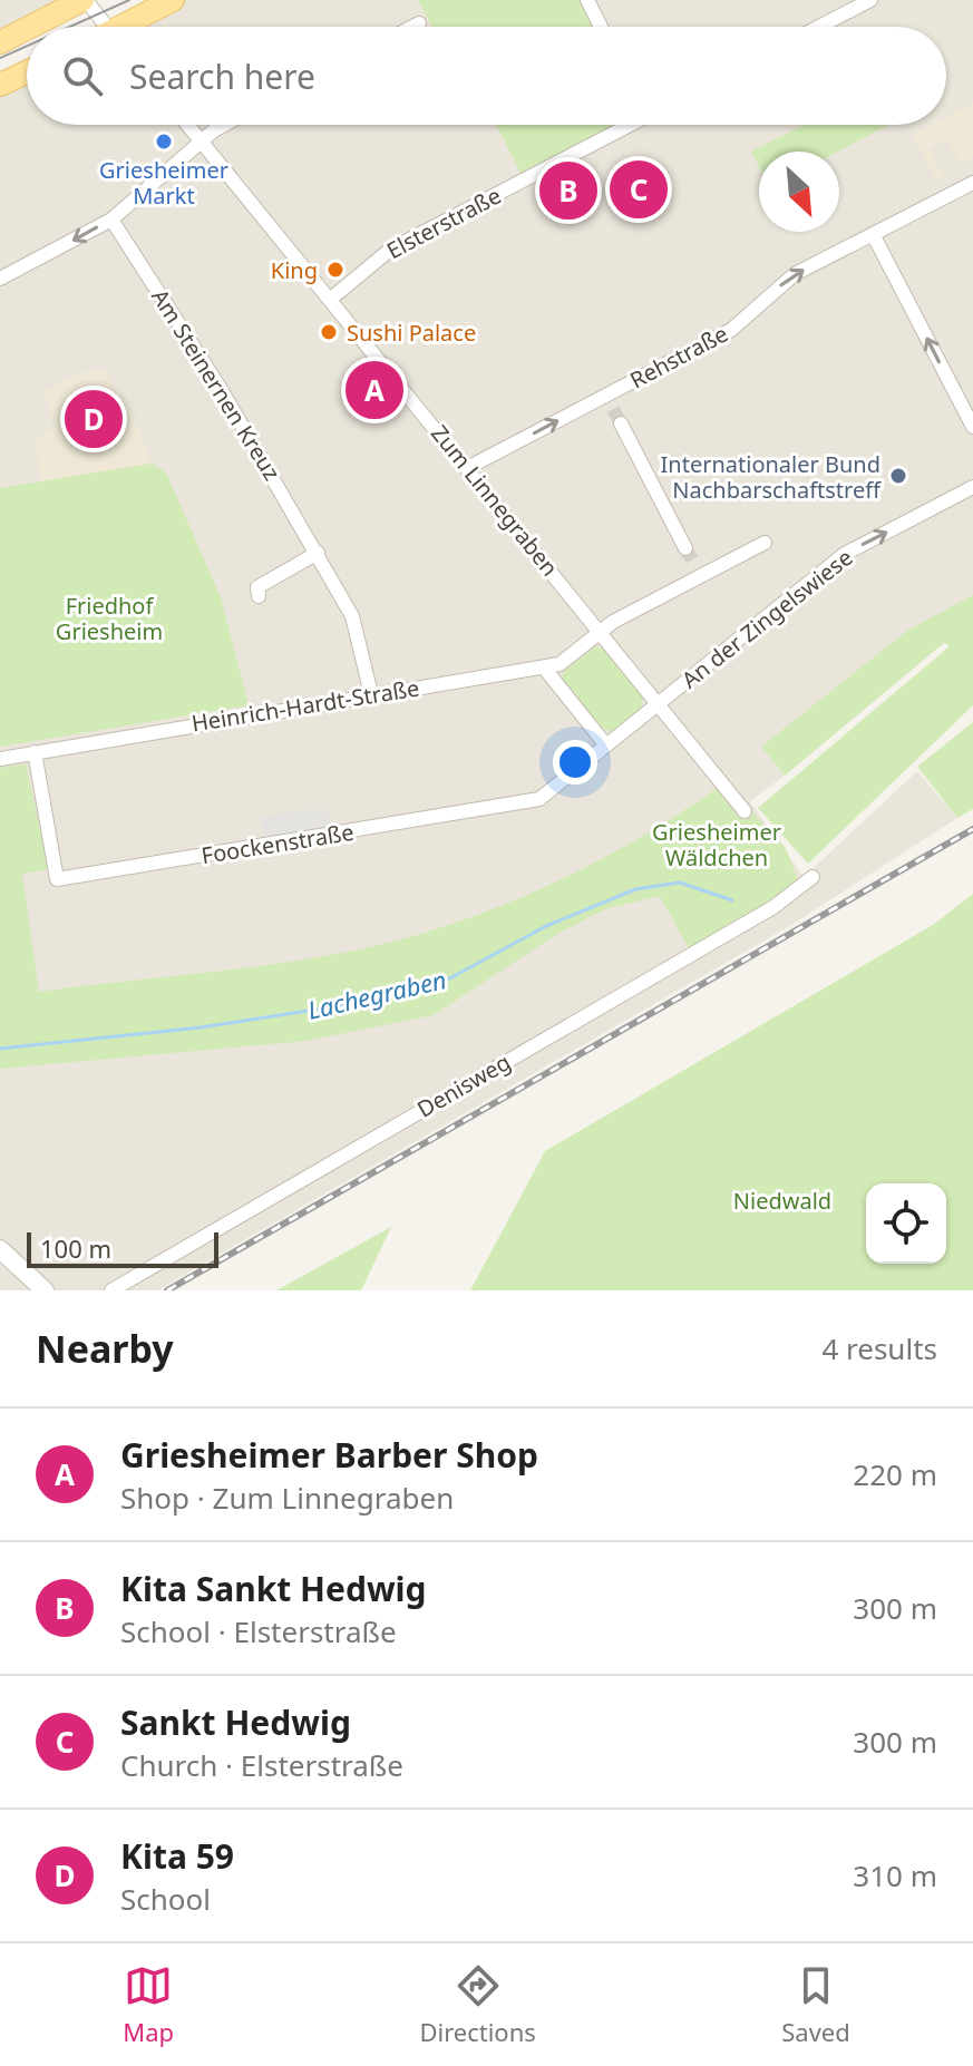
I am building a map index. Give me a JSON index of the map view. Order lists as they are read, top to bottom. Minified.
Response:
{"streets":{"street":["Elsterstraße","Rehstraße","Am Steinernen Kreuz","Zum Linnegraben","An der Zingelswiese","Heinrich-Hardt-Straße","Foockenstraße","Denisweg"]},"crossings":[["Elsterstraße","Zum Linnegraben"],["Rehstraße","Zum Linnegraben"],["Am Steinernen Kreuz","Heinrich-Hardt-Straße"],["Zum Linnegraben","An der Zingelswiese"],["Zum Linnegraben","Heinrich-Hardt-Straße"],["Zum Linnegraben","Foockenstraße"],["An der Zingelswiese","Foockenstraße"],["Heinrich-Hardt-Straße","Foockenstraße"]],"one_way":["Rehstraße","An der Zingelswiese"],"water":["Lachegraben"],"parks":["Friedhof Griesheim","Griesheimer Wäldchen","Niedwald"],"places":["Griesheimer Markt","King","Sushi Palace","Internationaler Bund Nachbarschaftstreff"],"scale_bar":"100 m","north":"bottom right","page":{"search":"Search here","pins":["C","B","A","D"],"scale":"100 m","heading":["Nearby","4 results"],"list":[{"mark":"A","name":"Griesheimer Barber Shop","note":"Shop · Zum Linnegraben","value":"220 m"},{"mark":"B","name":"Kita Sankt Hedwig","note":"School · Elsterstraße","value":"300 m"},{"mark":"C","name":"Sankt Hedwig","note":"Church · Elsterstraße","value":"300 m"},{"mark":"D","name":"Kita 59","note":"School","value":"310 m"}],"nav":["Map","Directions","Saved"]}}
